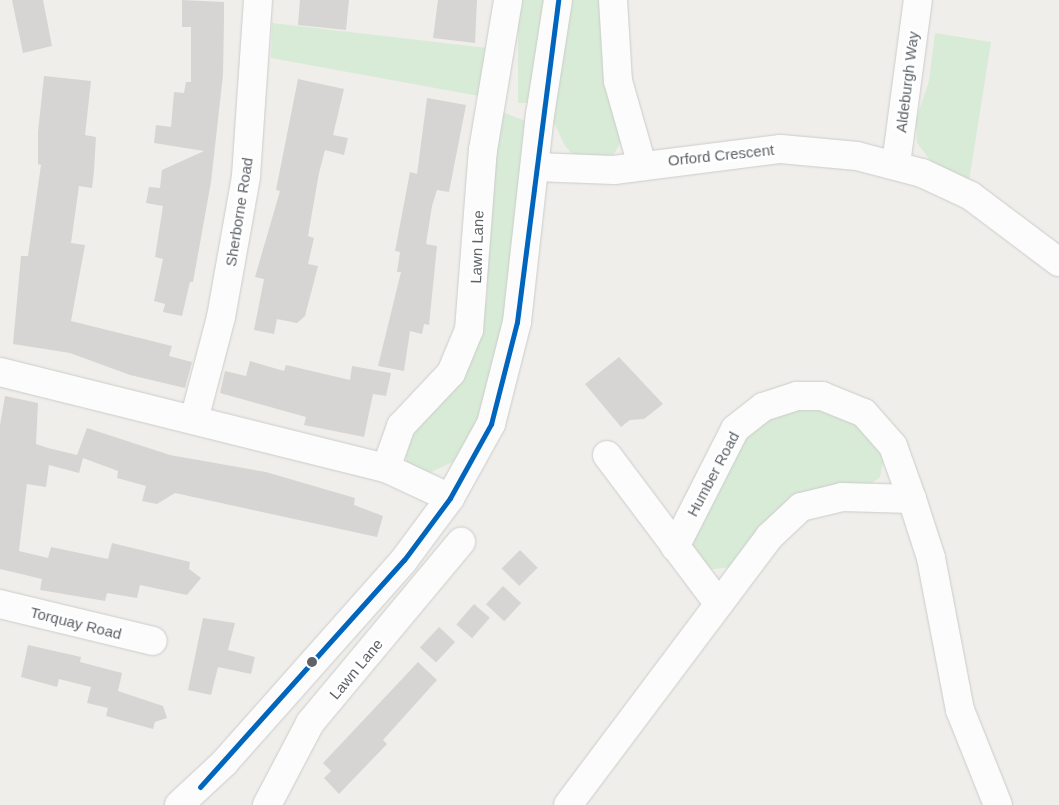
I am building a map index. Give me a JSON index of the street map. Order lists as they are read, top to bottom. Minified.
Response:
{"streets":{"street":["Aldeburgh Way","Orford Crescent","Sherborne Road","Lawn Lane","Humber Road","Torquay Road"]},"crossings":[["Aldeburgh Way","Orford Crescent"]]}
